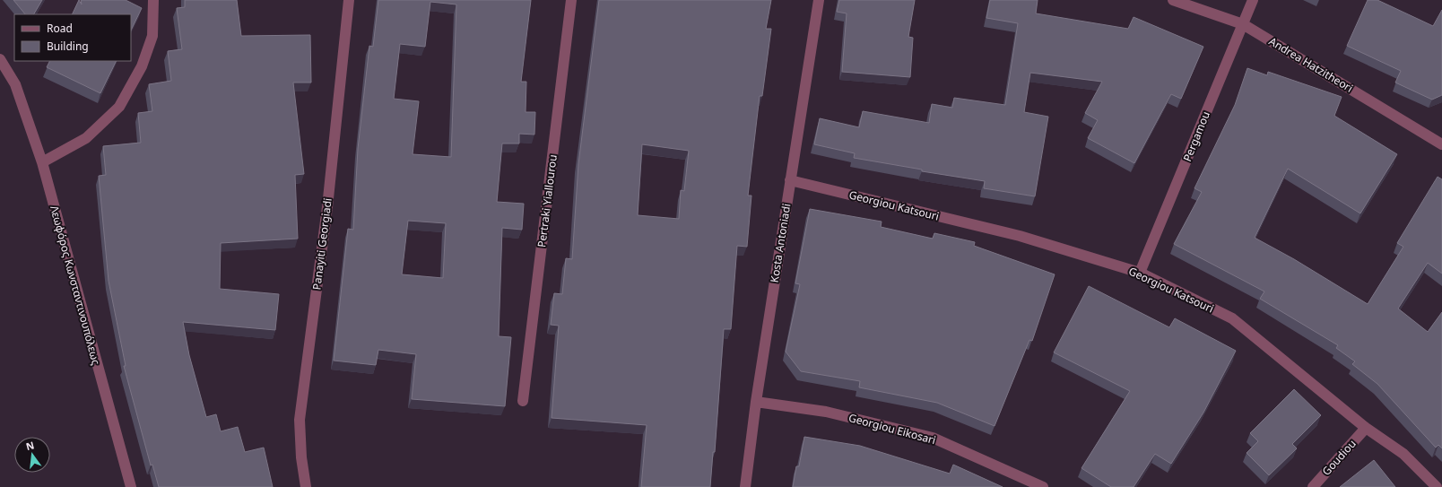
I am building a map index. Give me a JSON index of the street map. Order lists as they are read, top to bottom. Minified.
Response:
{"streets":{"street":["Andrea Hatzitheori","Pergamou","Pertraki Yiallourou","Georgiou Katsouri","Kosta Antoniadi","Panayiti Georgiadi","Λεωφόρος Κωνσταντινουπόλεως","Georgiou Eikosari","Goudiou"]},"crossings":[["Andrea Hatzitheori","Pergamou"],["Pergamou","Georgiou Katsouri"],["Georgiou Katsouri","Kosta Antoniadi"],["Georgiou Katsouri","Goudiou"],["Kosta Antoniadi","Georgiou Eikosari"]],"legend":["Road","Building"],"north":"top"}
